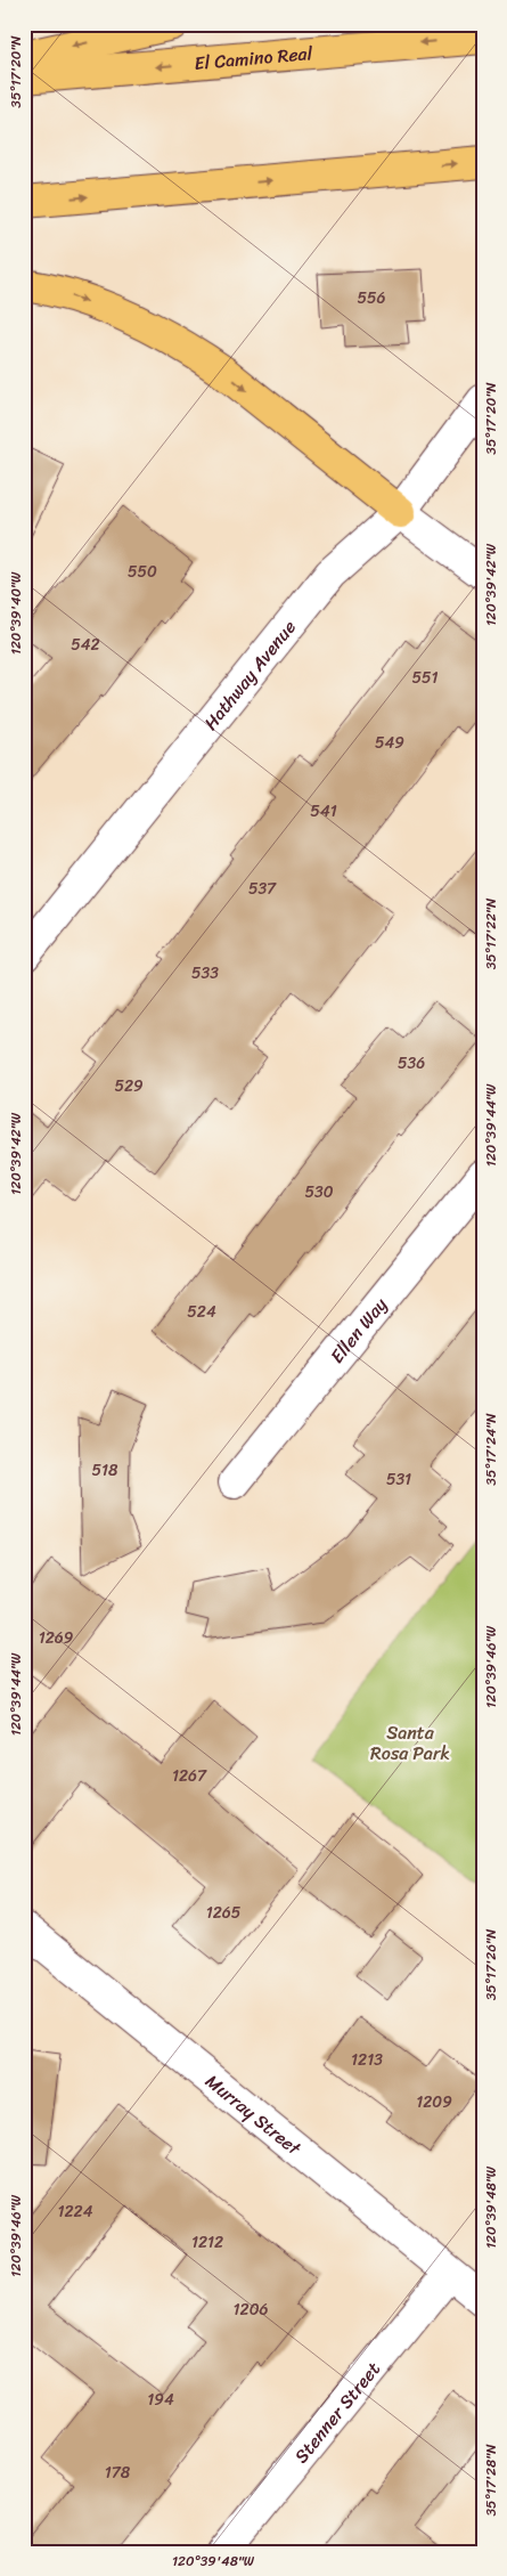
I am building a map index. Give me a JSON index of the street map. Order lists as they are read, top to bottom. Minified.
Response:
{"streets":{"highway":["El Camino Real"],"street":["Hathway Avenue","Ellen Way","Murray Street","Stenner Street"]},"crossings":[["Murray Street","Stenner Street"]],"parks":["Santa Rosa Park"],"house_numbers":["556","550","542","551","549","541","537","533","536","529","530","524","518","531","1269","1267","1265","1213","1209","1224","1212","1206","194","178"],"coordinates":["35°17'20\"N","120°39'42\"W","120°39'40\"W","35°17'22\"N","120°39'44\"W","35°17'24\"N","120°39'46\"W","35°17'26\"N","120°39'48\"W","35°17'28\"N"]}
